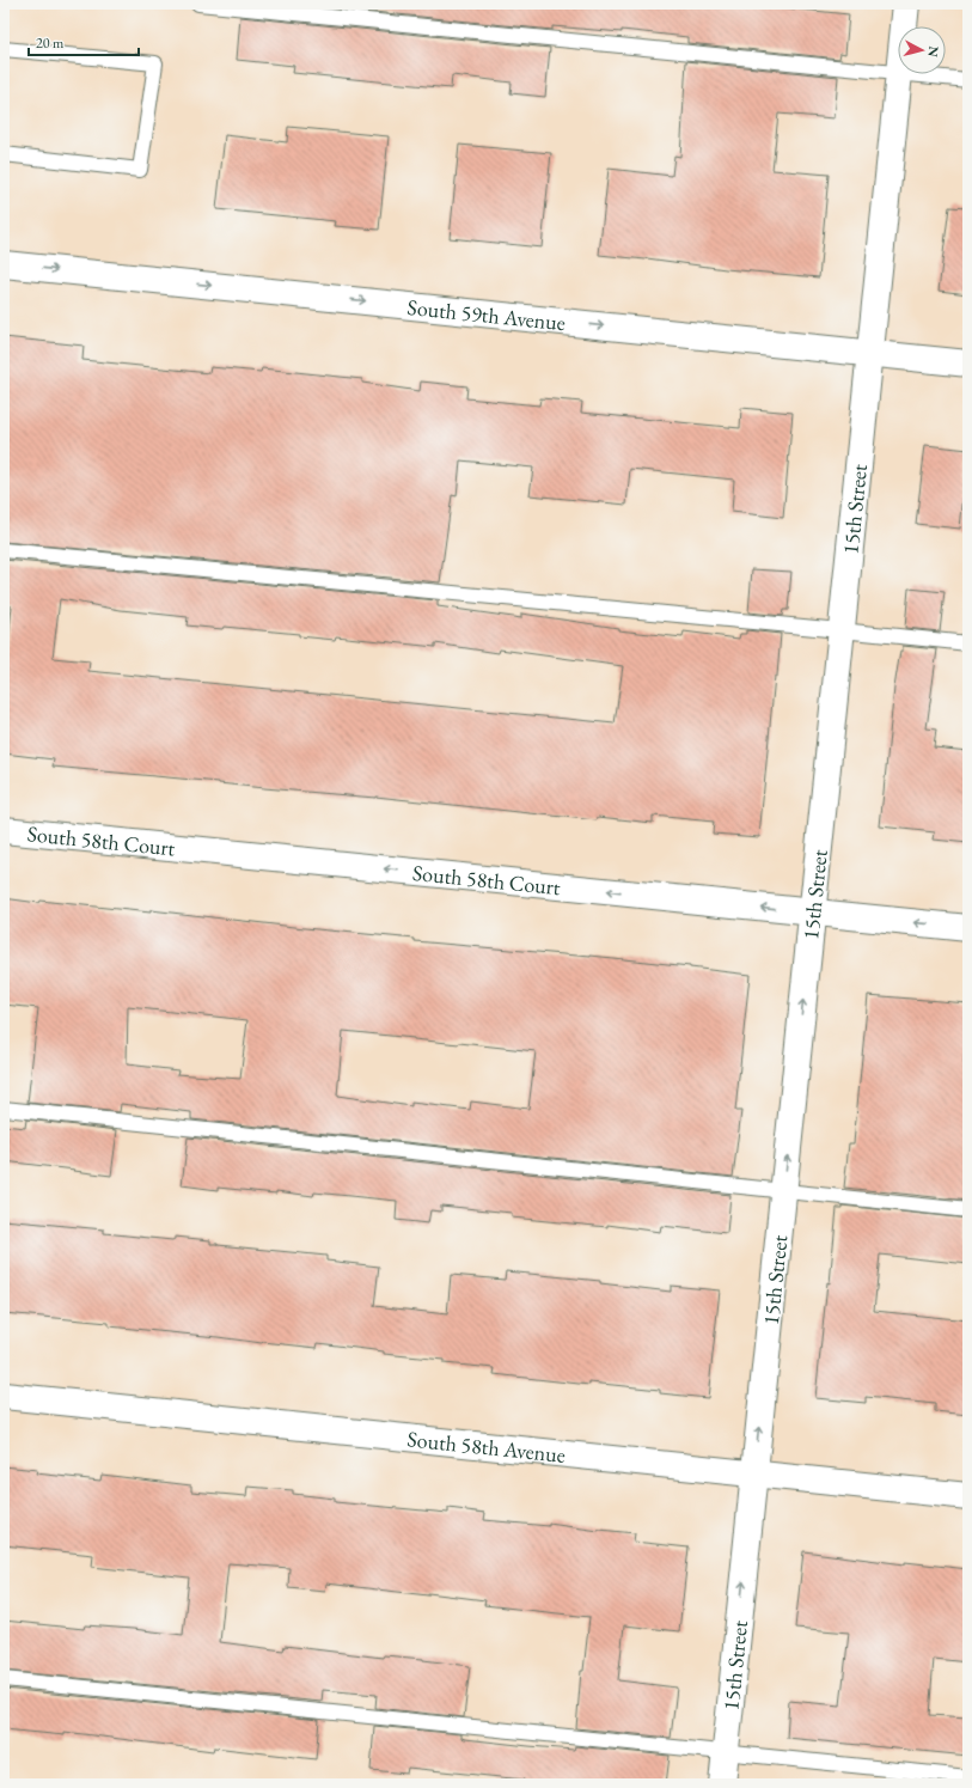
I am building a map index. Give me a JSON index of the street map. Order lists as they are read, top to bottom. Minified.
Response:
{"streets":{"street":["South 59th Avenue","15th Street","South 58th Court","South 58th Avenue"]},"crossings":[["South 59th Avenue","15th Street"],["15th Street","South 58th Court"],["15th Street","South 58th Avenue"]],"one_way":["South 59th Avenue","15th Street","South 58th Court"],"scale_bar":"20 m","north":"right"}
